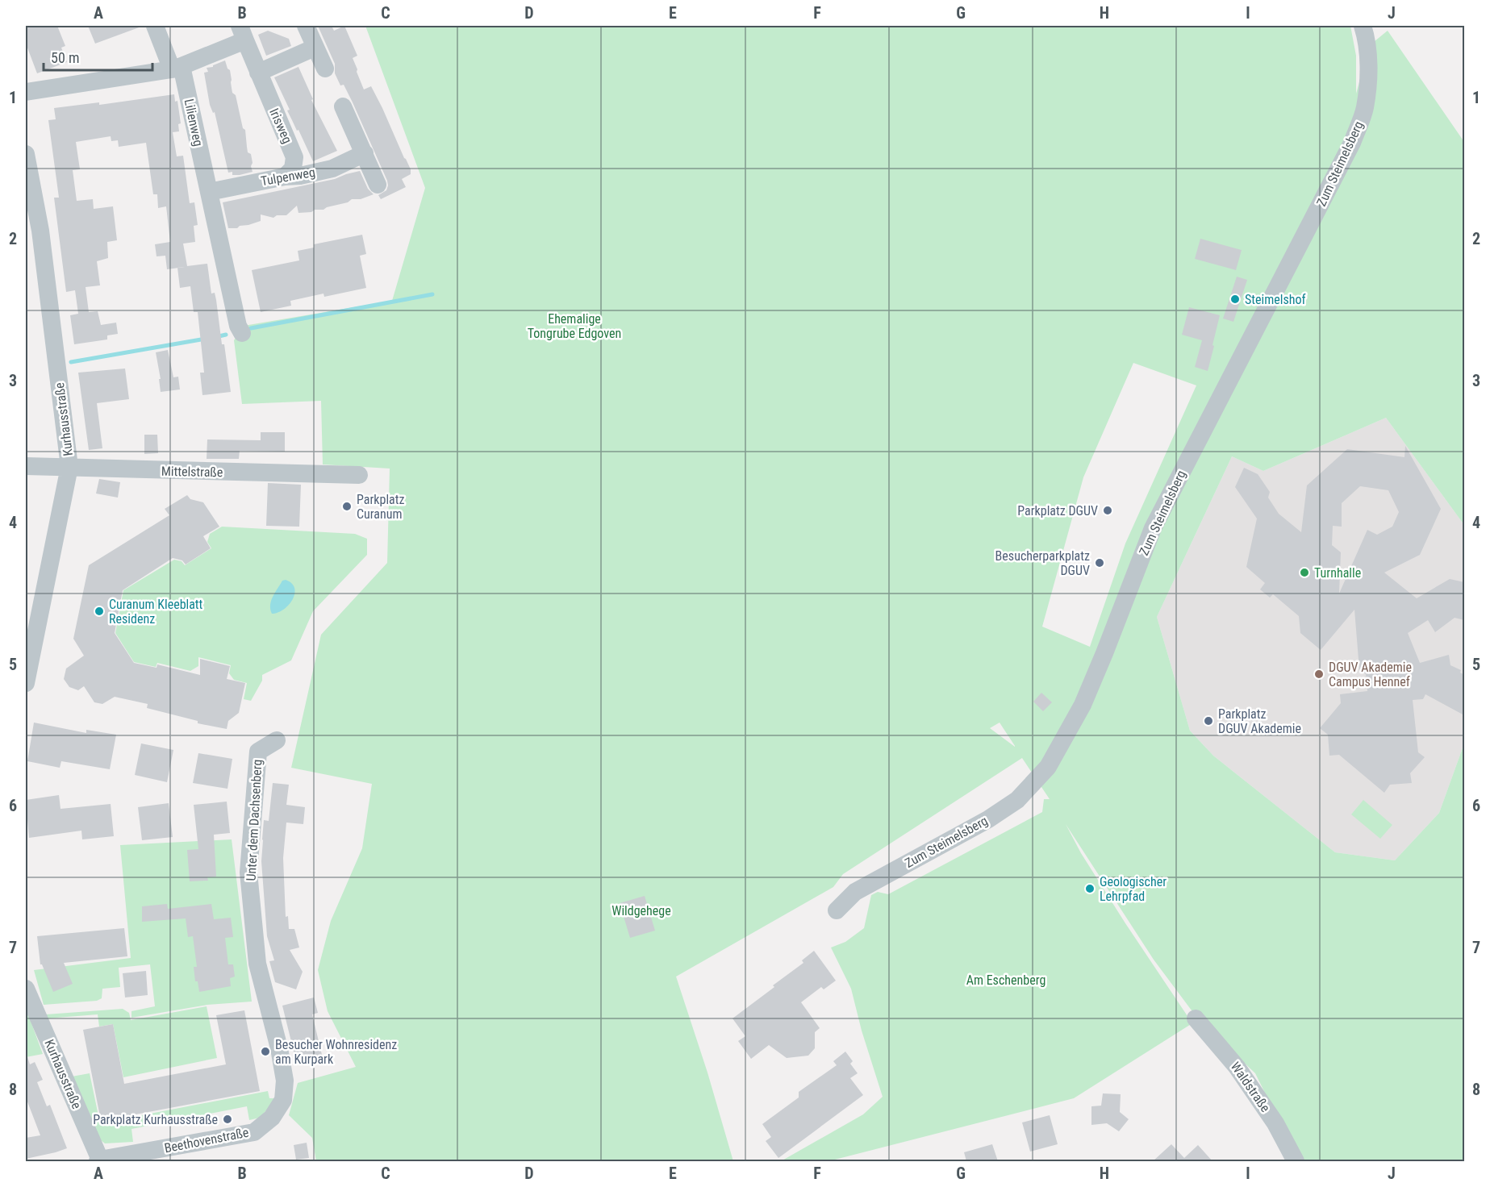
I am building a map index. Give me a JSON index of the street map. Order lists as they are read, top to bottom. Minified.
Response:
{"streets":{"street":["Lilienweg","Irisweg","Zum Steimelsberg","Tulpenweg","Kurhausstraße","Mittelstraße","Unter dem Dachsenberg","Waldstraße","Beethovenstraße"]},"crossings":[["Lilienweg","Irisweg"],["Lilienweg","Tulpenweg"],["Irisweg","Tulpenweg"],["Kurhausstraße","Mittelstraße"],["Kurhausstraße","Beethovenstraße"],["Unter dem Dachsenberg","Beethovenstraße"]],"parks":["Ehemalige Tongrube Edgoven","Wildgehege","Am Eschenberg"],"places":["Steimelshof","Parkplatz Curanum","Parkplatz DGUV","Besucherparkplatz DGUV","Turnhalle","Curanum Kleeblatt Residenz","DGUV Akademie Campus Hennef","Parkplatz DGUV Akademie","Geologischer Lehrpfad","Besucher Wohnresidenz am Kurpark","Parkplatz Kurhausstraße"],"scale_bar":"50 m","grid":{"columns":["A","B","C","D","E","F","G","H","I","J"],"rows":["1","2","3","4","5","6","7","8"]}}
